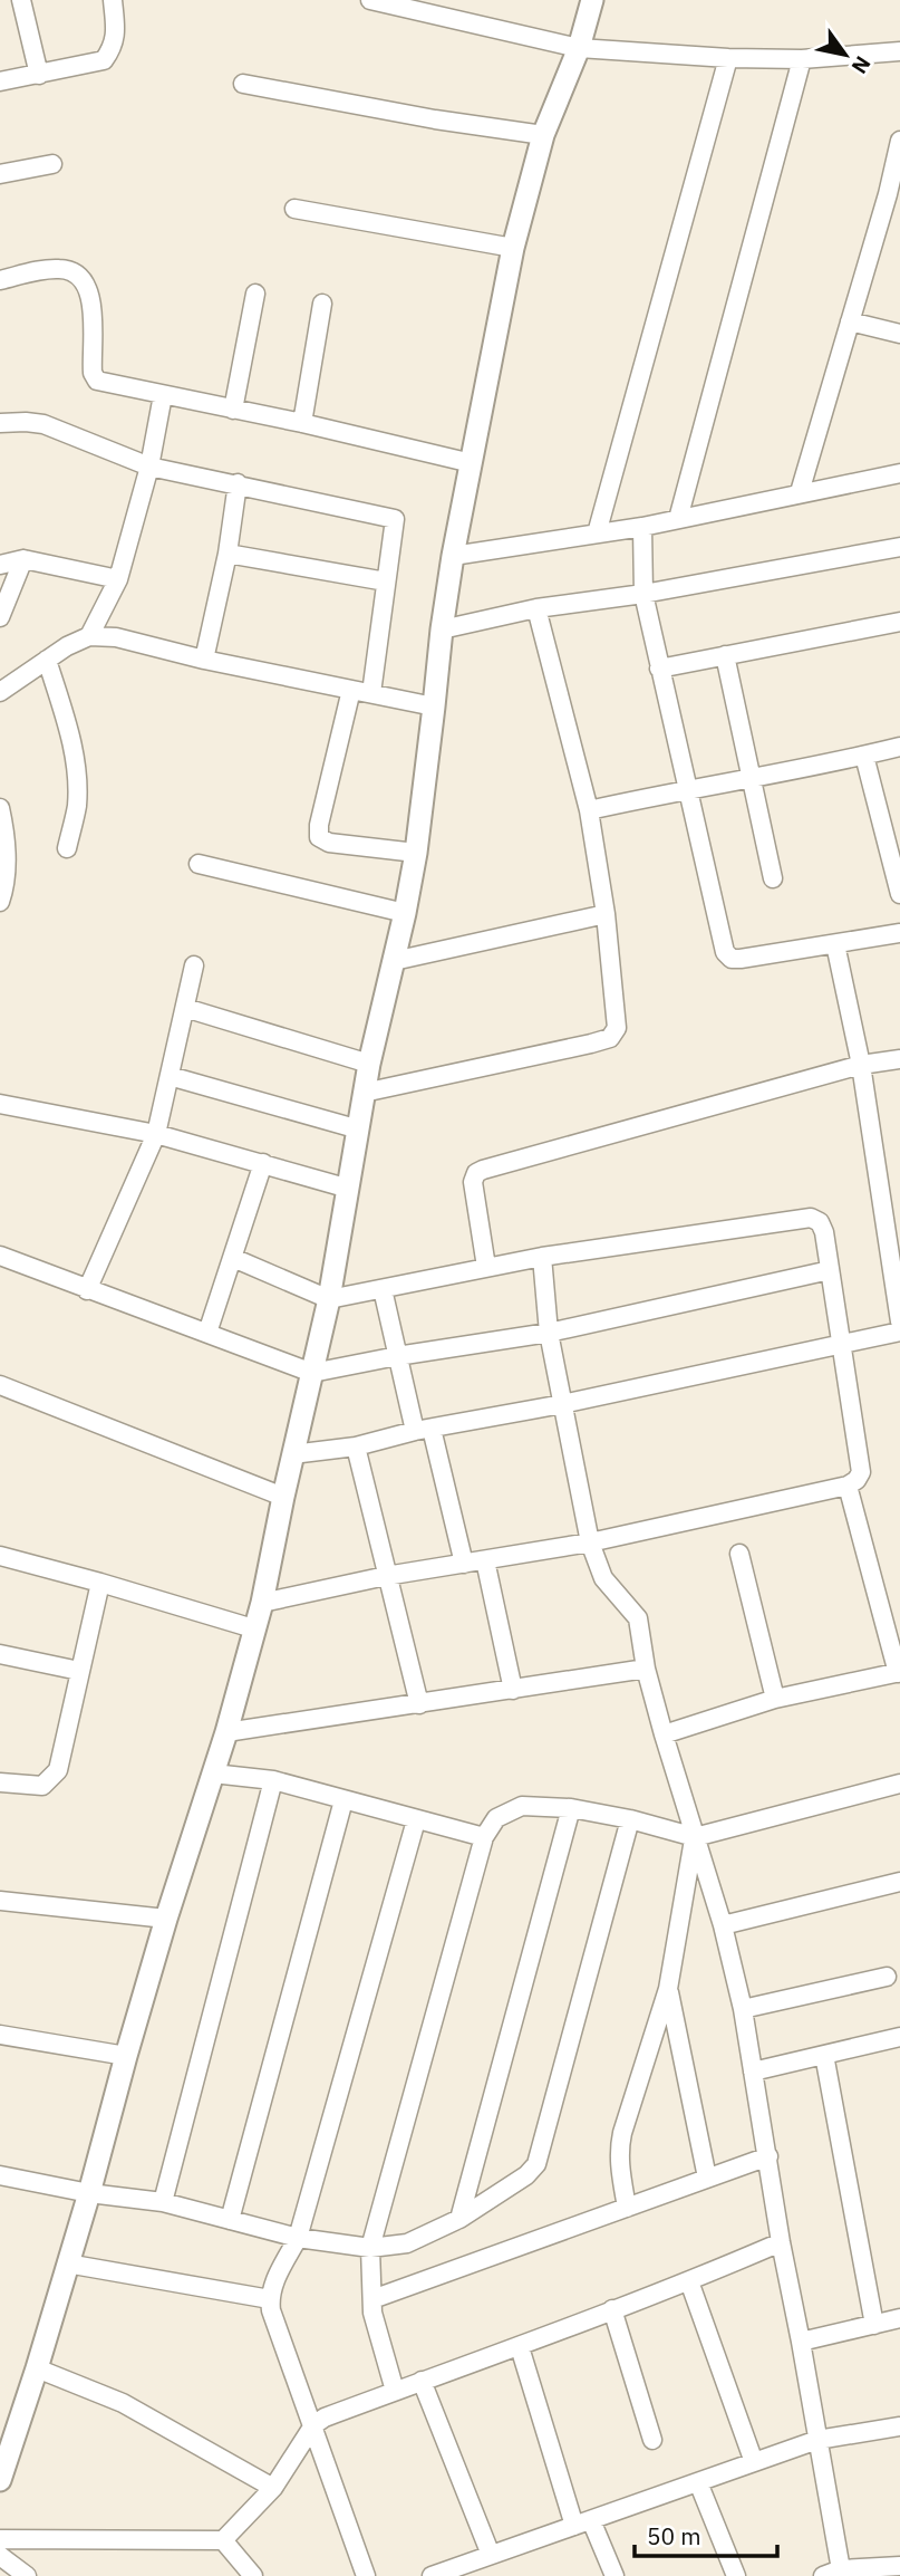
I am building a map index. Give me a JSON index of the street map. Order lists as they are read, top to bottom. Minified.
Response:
{"scale_bar":"50 m","north":"bottom right"}
